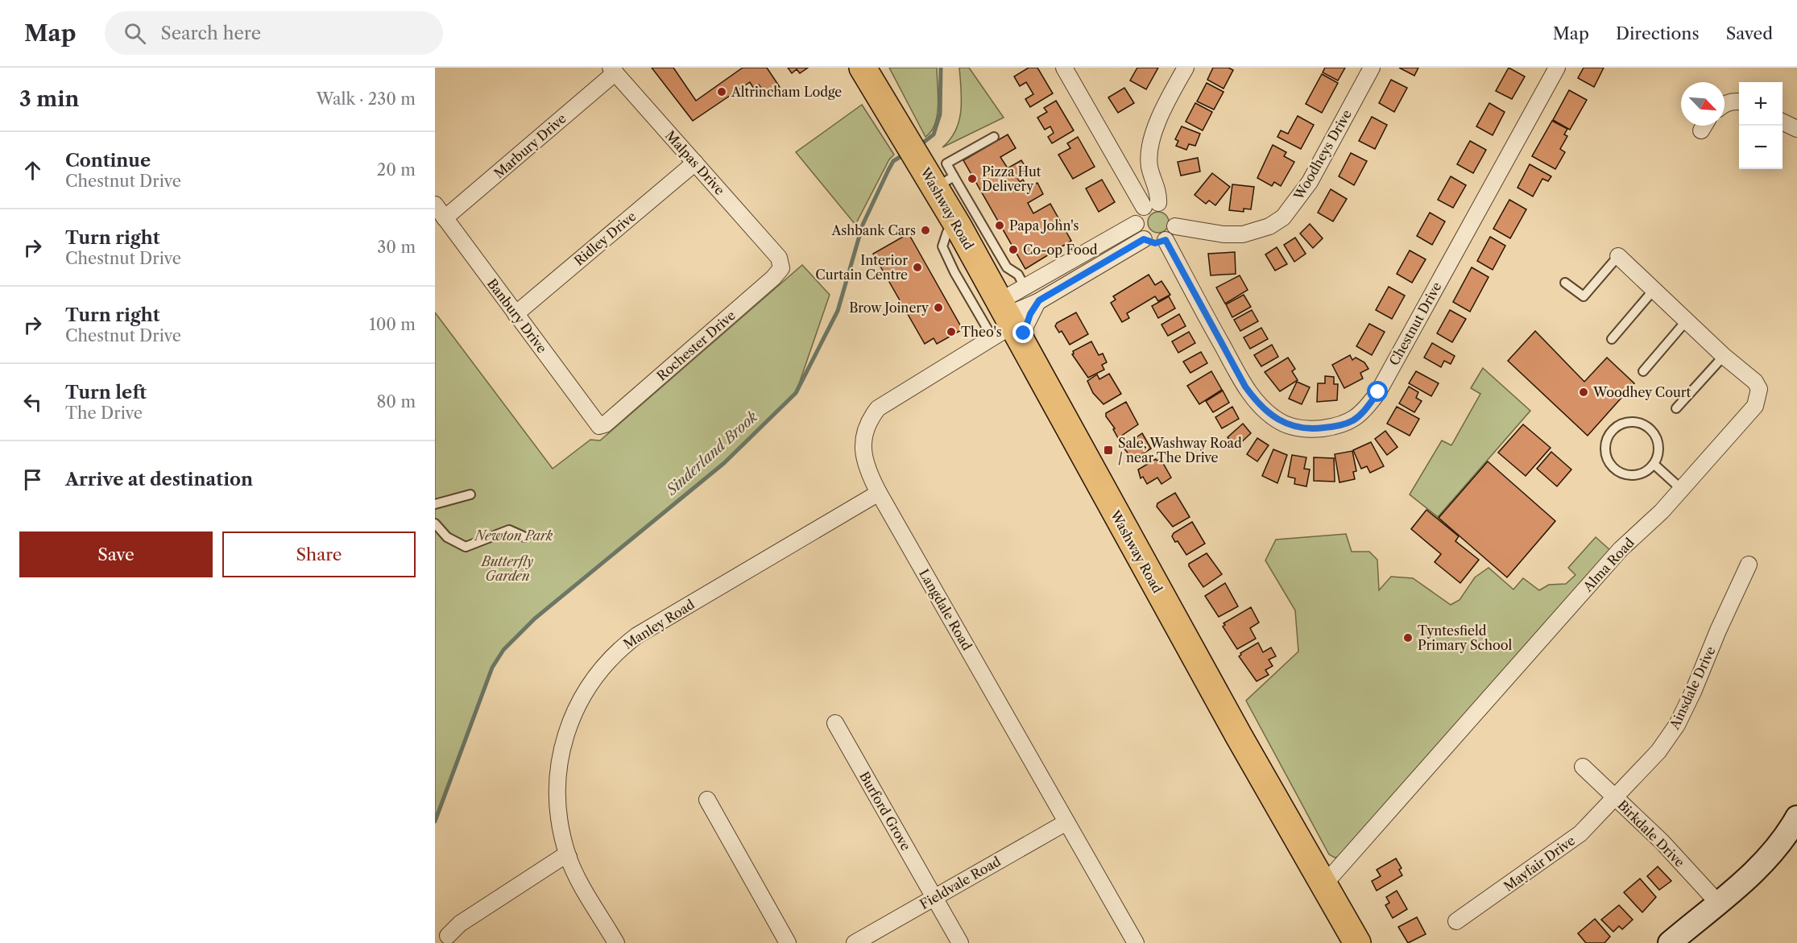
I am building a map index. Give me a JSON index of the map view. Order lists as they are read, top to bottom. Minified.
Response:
{"streets":{"highway":["Washway Road"],"street":["Marbury Drive","Woodheys Drive","Malpas Drive","Ridley Drive","Banbury Drive","Chestnut Drive","Rochester Drive","Alma Road","Langdale Road","Manley Road","Ainsdale Drive","Burford Grove","Birkdale Drive","Mayfair Drive","Fieldvale Road"]},"crossings":[["Marbury Drive","Malpas Drive"],["Marbury Drive","Banbury Drive"],["Woodheys Drive","Chestnut Drive"],["Malpas Drive","Ridley Drive"],["Malpas Drive","Rochester Drive"],["Washway Road","Alma Road"],["Washway Road","Langdale Road"],["Ridley Drive","Banbury Drive"],["Banbury Drive","Rochester Drive"],["Langdale Road","Manley Road"],["Langdale Road","Fieldvale Road"],["Ainsdale Drive","Birkdale Drive"],["Ainsdale Drive","Mayfair Drive"],["Burford Grove","Fieldvale Road"],["Birkdale Drive","Mayfair Drive"]],"water":["Sinderland Brook"],"parks":["Newton Park","Butterfly Garden"],"places":{"other":["Altrincham Lodge","Pizza Hut Delivery","Papa John's","Ashbank Cars","Co-op Food","Interior Curtain Centre","Brow Joinery","Theo's","Woodhey Court","Tyntesfield Primary School"],"transit":["Sale, Washway Road / near The Drive"]},"north":"bottom right","page":{"header":"Map","search":"Search here","nav":["Map","Directions","Saved"],"heading":["3 min","Walk · 230 m"],"map_buttons":["+","−"],"list":[["Continue","Chestnut Drive","20 m"],["Turn right","Chestnut Drive","30 m"],["Turn right","Chestnut Drive","100 m"],["Turn left","The Drive","80 m"],"Arrive at destination"],"buttons":["Save","Share"]}}
